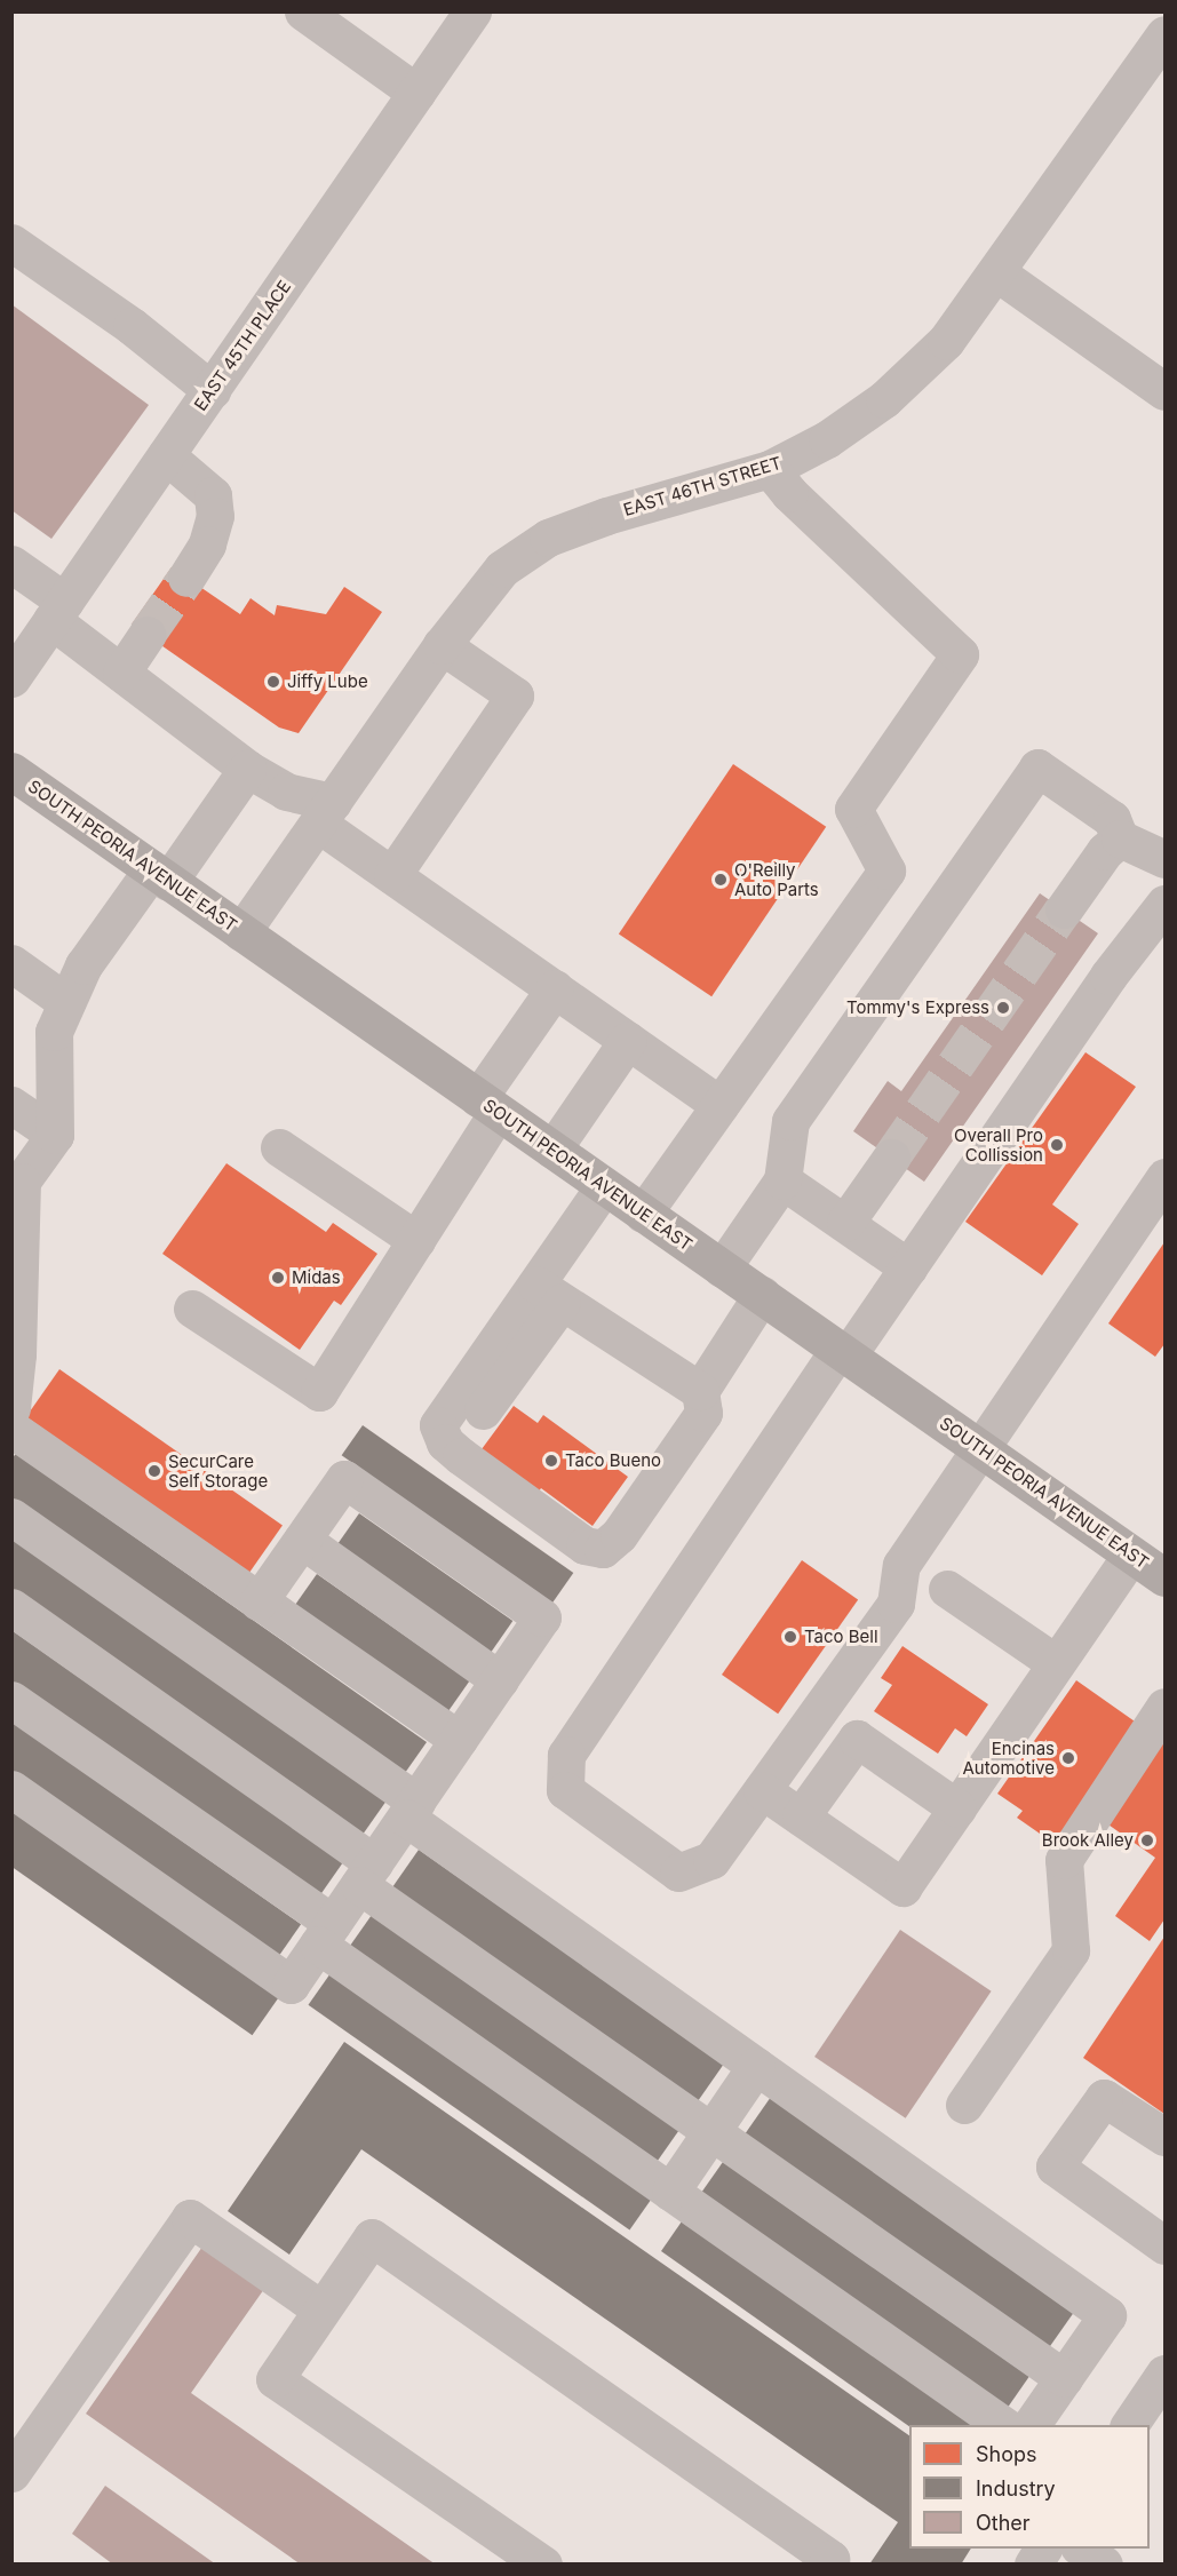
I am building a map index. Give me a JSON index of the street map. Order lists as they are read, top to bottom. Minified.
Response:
{"streets":{"main road":["SOUTH PEORIA AVENUE EAST"],"street":["EAST 45TH PLACE","EAST 46TH STREET"]},"crossings":[["EAST 46TH STREET","SOUTH PEORIA AVENUE EAST"]],"places":["Jiffy Lube","O'Reilly Auto Parts","Tommy's Express","Overall Pro Collission","Midas","Taco Bueno","SecurCare Self Storage","Taco Bell","Encinas Automotive","Brook Alley"],"legend":["Shops","Industry","Other"]}
